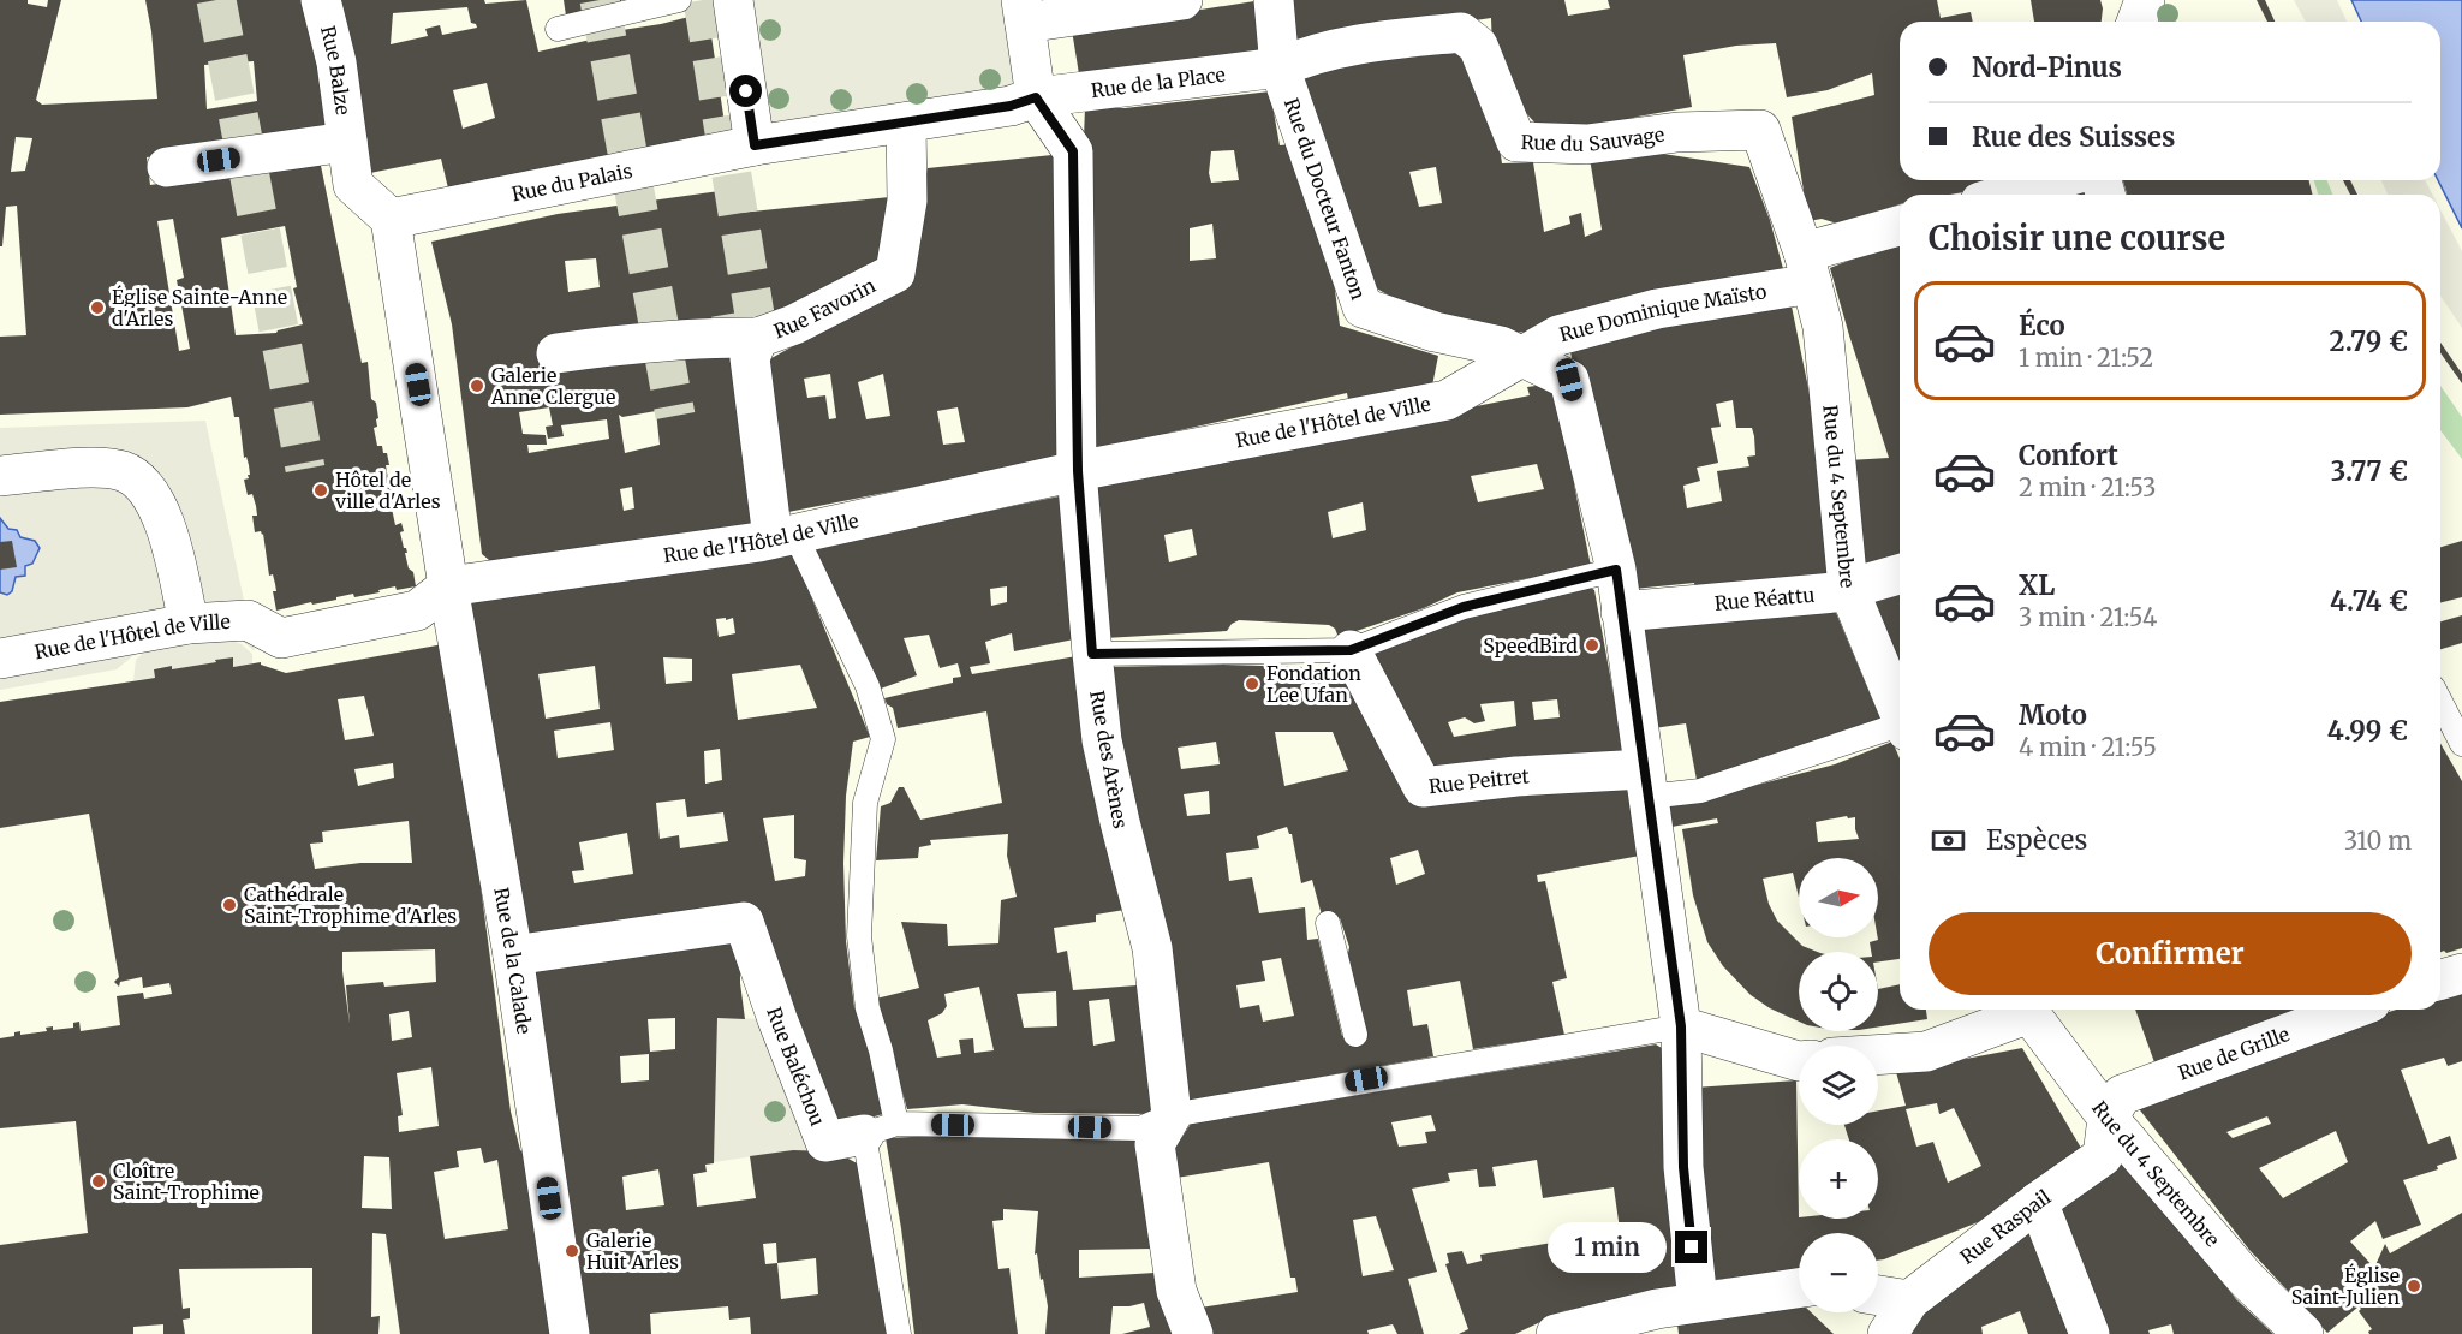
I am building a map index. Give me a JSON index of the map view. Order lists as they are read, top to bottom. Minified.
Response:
{"streets":{"street":["Rue Balze","Rue de la Place","Rue du Sauvage","Rue du Palais","Rue du Docteur Fanton","Rue Favorin","Rue Dominique Maïsto","Rue de l'Hôtel de Ville","Rue du 4 Septembre","Rue Réattu","Rue des Arènes","Rue Peitret","Rue de la Calade","Rue de Grille","Rue Baléchou","Rue Raspail"]},"crossings":[["Rue Balze","Rue du Palais"],["Rue Balze","Rue de la Calade"],["Rue de la Place","Rue du Sauvage"],["Rue de la Place","Rue du Palais"],["Rue de la Place","Rue du Docteur Fanton"],["Rue de la Place","Rue Favorin"],["Rue de la Place","Rue des Arènes"],["Rue du Sauvage","Rue du Docteur Fanton"],["Rue du Sauvage","Rue Dominique Maïsto"],["Rue du Sauvage","Rue du 4 Septembre"],["Rue du Palais","Rue Favorin"],["Rue du Palais","Rue de la Calade"],["Rue du Docteur Fanton","Rue Dominique Maïsto"],["Rue du Docteur Fanton","Rue de l'Hôtel de Ville"],["Rue Favorin","Rue de l'Hôtel de Ville"],["Rue Dominique Maïsto","Rue de l'Hôtel de Ville"],["Rue Dominique Maïsto","Rue du 4 Septembre"],["Rue de l'Hôtel de Ville","Rue des Arènes"],["Rue de l'Hôtel de Ville","Rue de la Calade"],["Rue du 4 Septembre","Rue Réattu"],["Rue du 4 Septembre","Rue de Grille"],["Rue du 4 Septembre","Rue Raspail"],["Rue des Arènes","Rue Baléchou"],["Rue de la Calade","Rue Baléchou"],["Rue de Grille","Rue Raspail"]],"places":["Église Sainte-Anne d'Arles","Galerie Anne Clergue","Hôtel de ville d'Arles","SpeedBird","Fondation Lee Ufan","Cathédrale Saint-Trophime d'Arles","Cloître Saint-Trophime","Galerie Huit Arles","Église Saint-Julien"],"north":"right","page":{"banner":["Nord-Pinus","Rue des Suisses"],"heading":"Choisir une course","list":[{"name":"Éco","note":"1 min · 21:52","value":"2.79 €"},{"name":"Confort","note":"2 min · 21:53","value":"3.77 €"},{"name":"XL","note":"3 min · 21:54","value":"4.74 €"},{"name":"Moto","note":"4 min · 21:55","value":"4.99 €"}],"pay":["Espèces","310 m"],"map_buttons":["+","−"],"buttons":"Confirmer","bubble":"1 min"}}
